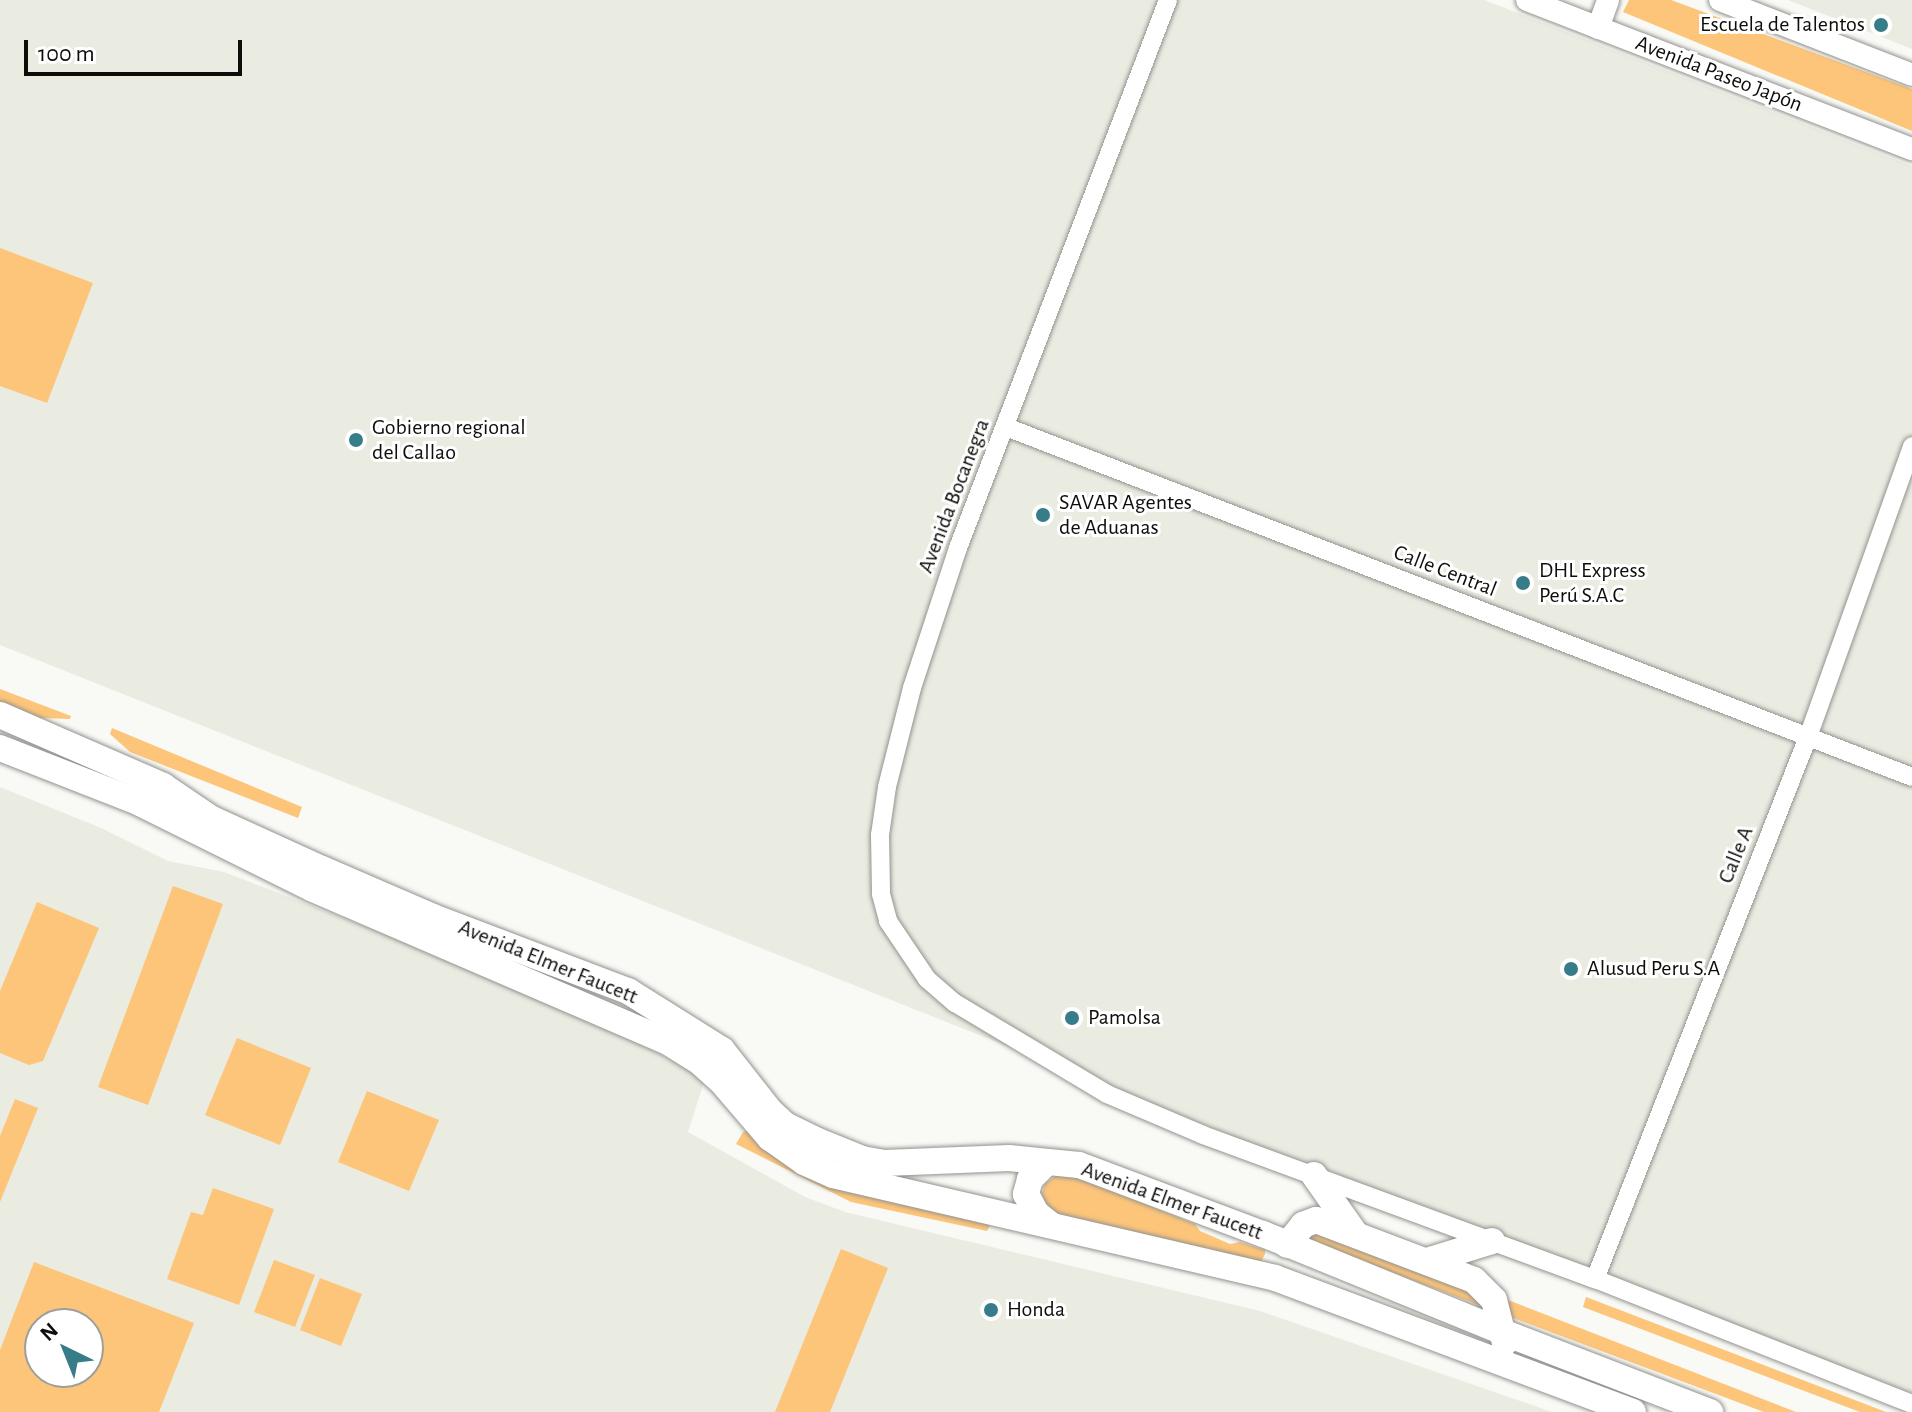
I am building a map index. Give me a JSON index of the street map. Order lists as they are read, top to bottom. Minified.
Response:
{"streets":{"highway":["Avenida Elmer Faucett"],"main road":["Avenida Paseo Japón"],"street":["Avenida Bocanegra","Calle Central","Calle A"]},"crossings":[["Avenida Bocanegra","Calle Central"],["Calle Central","Calle A"]],"places":["Escuela de Talentos","Gobierno regional del Callao","SAVAR Agentes de Aduanas","DHL Express Perú S.A.C","Alusud Peru S.A","Pamolsa","Honda"],"scale_bar":"100 m","north":"top left"}
